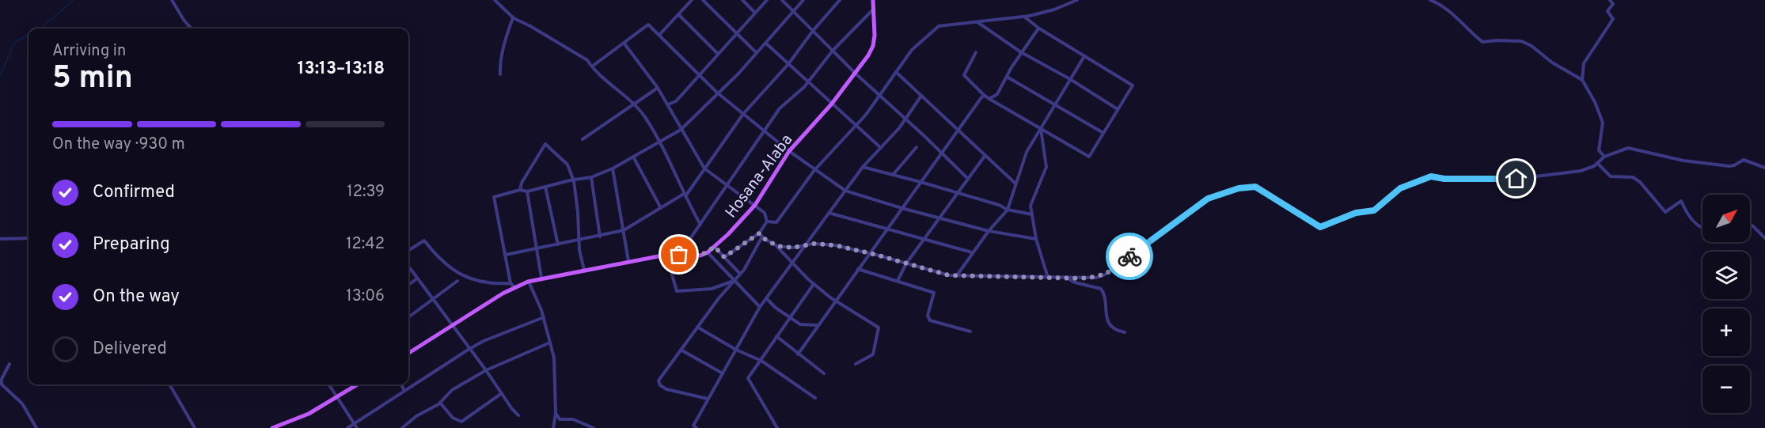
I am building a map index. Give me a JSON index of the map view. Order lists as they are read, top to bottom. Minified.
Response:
{"streets":{"main road":["Hosana-Alaba"]},"north":"top right","page":{"heading":["5 min","Arriving in","13:13–13:18"],"bar":"On the way · 930 m","list":[["Confirmed","12:39"],["Preparing","12:42"],["On the way","13:06"],"Delivered"],"map_buttons":["+","−"]}}
